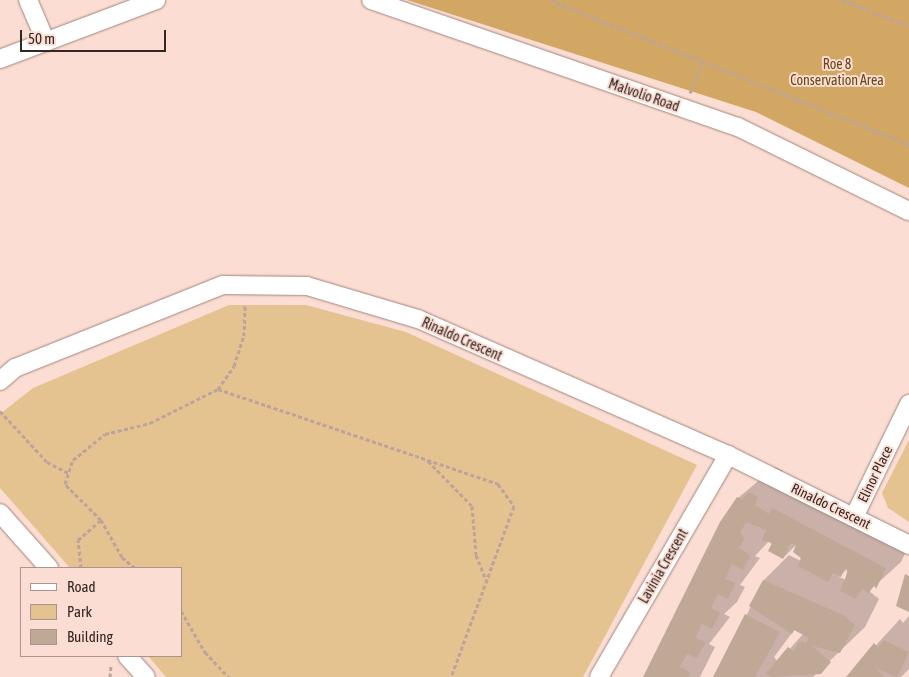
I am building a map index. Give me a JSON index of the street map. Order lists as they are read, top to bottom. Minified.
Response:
{"streets":{"street":["Malvolio Road","Rinaldo Crescent","Elinor Place","Lavinia Crescent"]},"crossings":[["Rinaldo Crescent","Elinor Place"],["Rinaldo Crescent","Lavinia Crescent"]],"parks":["Roe 8 Conservation Area"],"legend":["Road","Park","Building"],"scale_bar":"50 m"}
